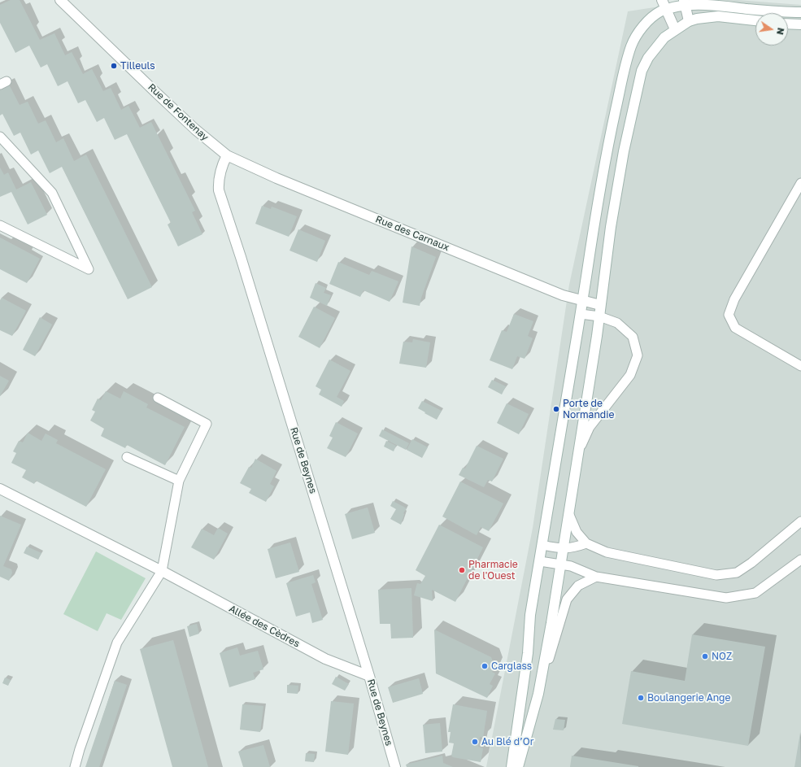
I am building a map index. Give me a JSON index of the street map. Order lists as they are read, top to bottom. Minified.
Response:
{"streets":{"main road":["Rue de Fontenay","Rue des Carnaux","Rue de Beynes","Allée des Cèdres"]},"crossings":[["Rue de Fontenay","Rue des Carnaux"],["Rue de Fontenay","Rue de Beynes"],["Rue des Carnaux","Rue de Beynes"],["Rue de Beynes","Allée des Cèdres"]],"places":["Tilleuls","Porte de Normandie","Pharmacie de l'Ouest","NOZ","Carglass","Boulangerie Ange","Au Blé d’Or"],"north":"right"}
